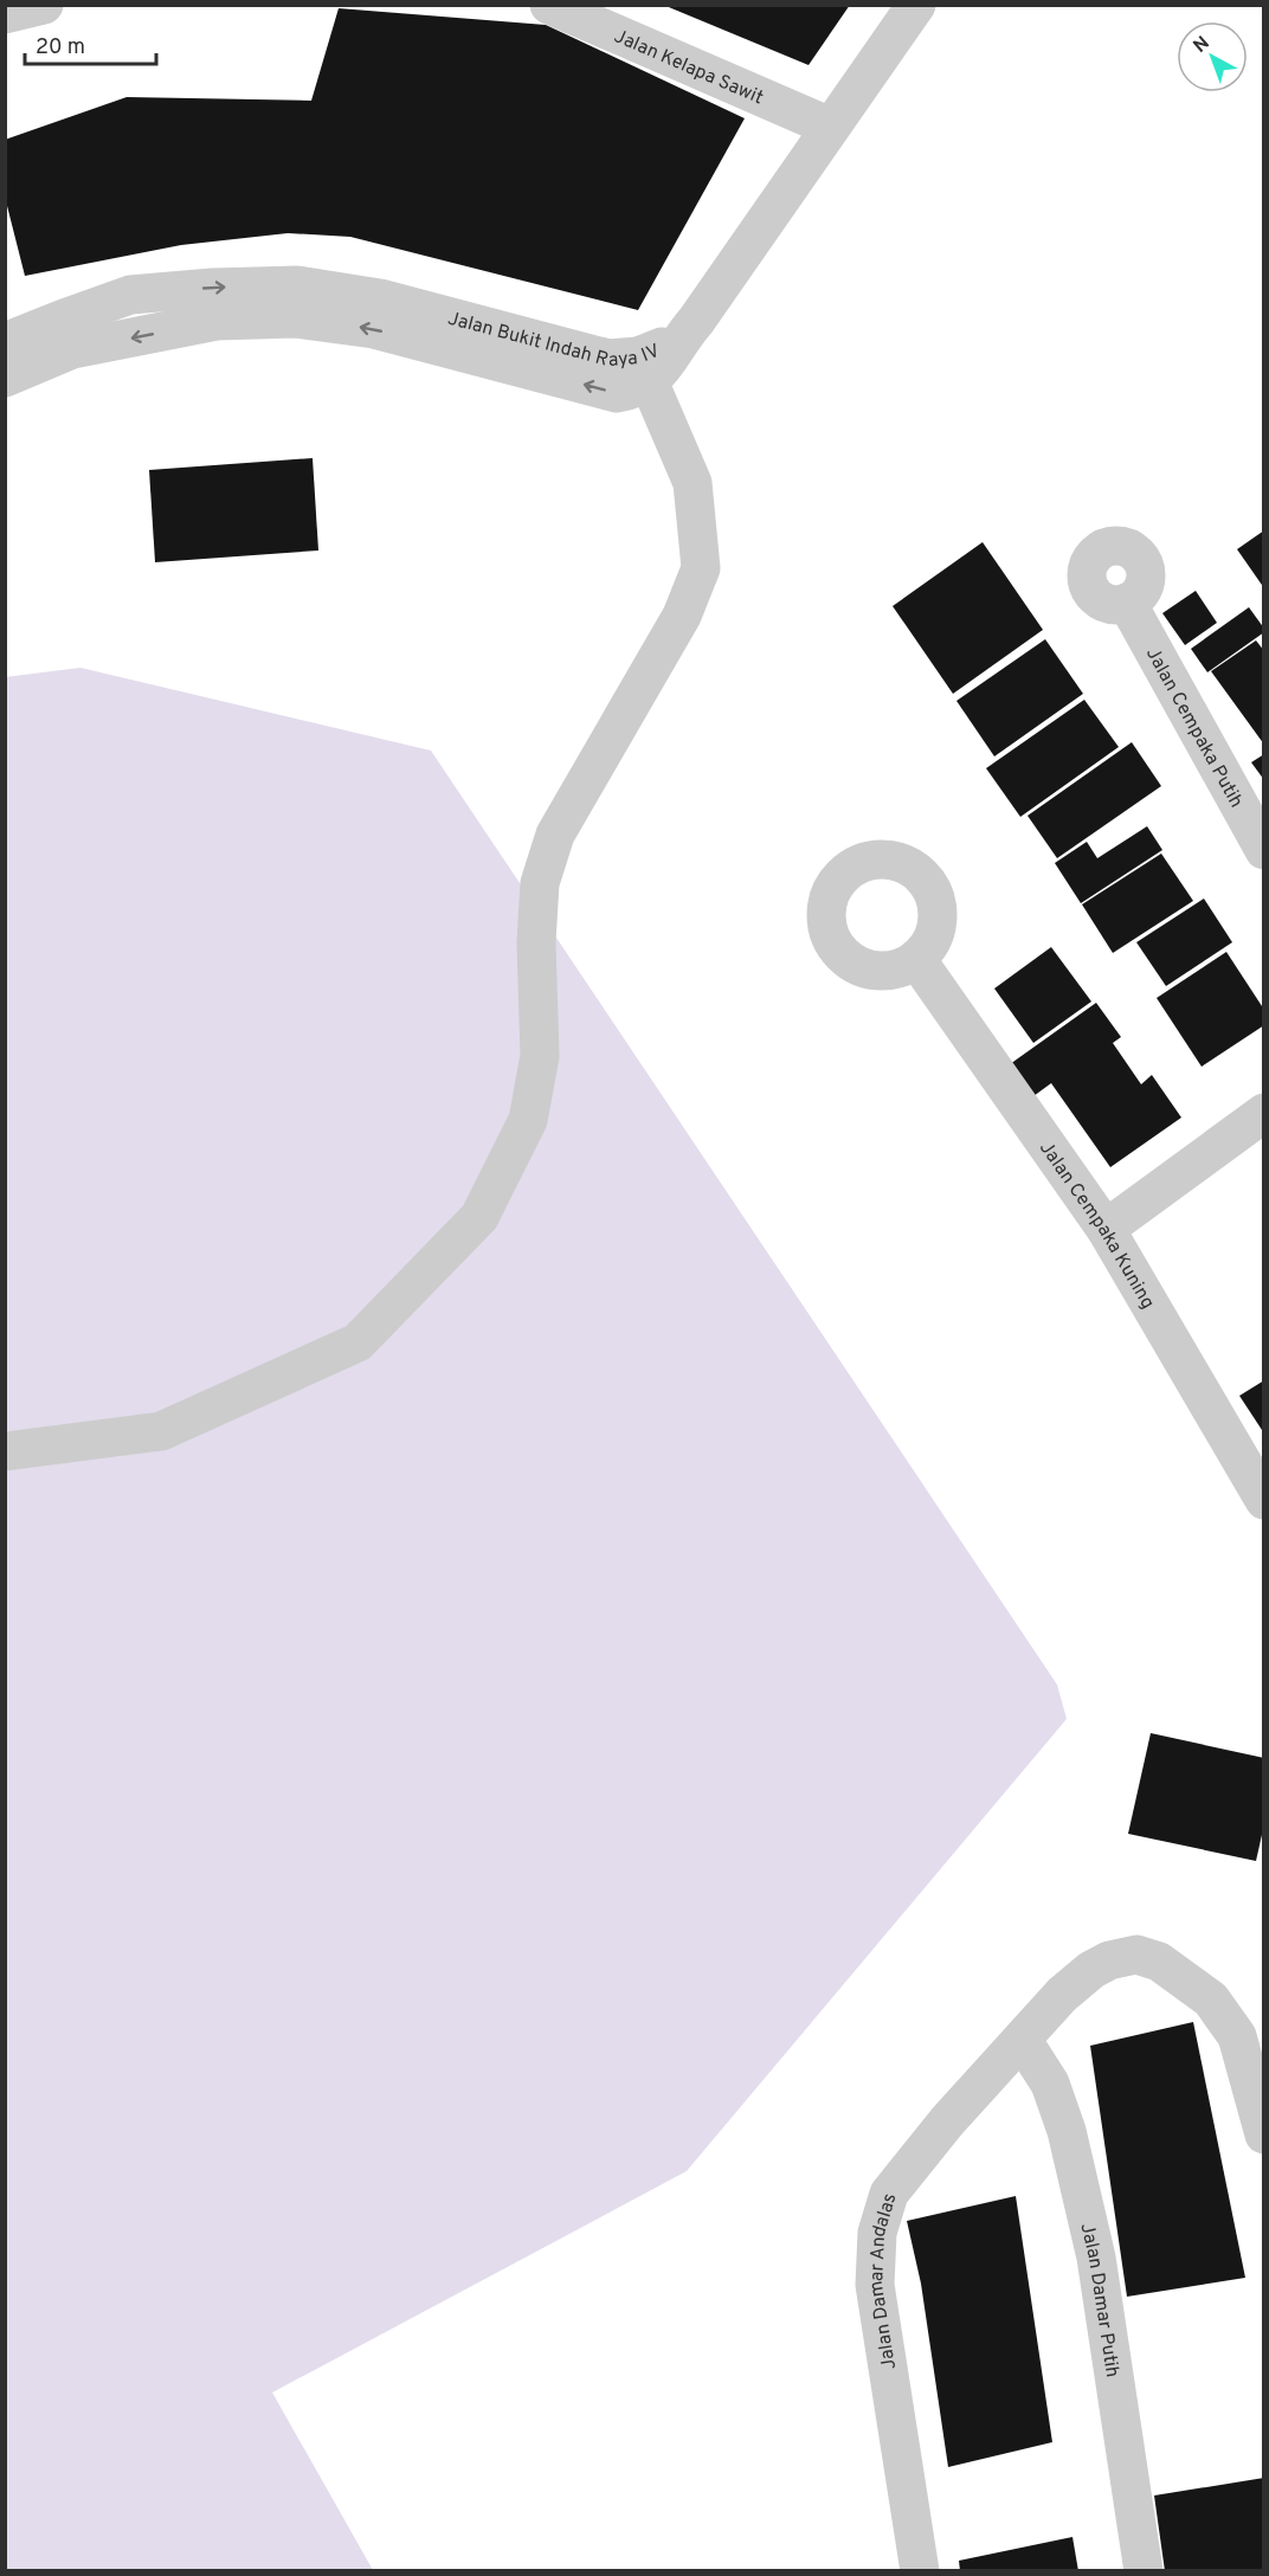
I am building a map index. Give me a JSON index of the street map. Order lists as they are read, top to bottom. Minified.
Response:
{"streets":{"street":["Jalan Kelapa Sawit","Jalan Bukit Indah Raya IV","Jalan Cempaka Putih","Jalan Cempaka Kuning","Jalan Damar Andalas","Jalan Damar Putih"]},"crossings":[["Jalan Kelapa Sawit","Jalan Bukit Indah Raya IV"],["Jalan Damar Andalas","Jalan Damar Putih"]],"scale_bar":"20 m","north":"top left"}
